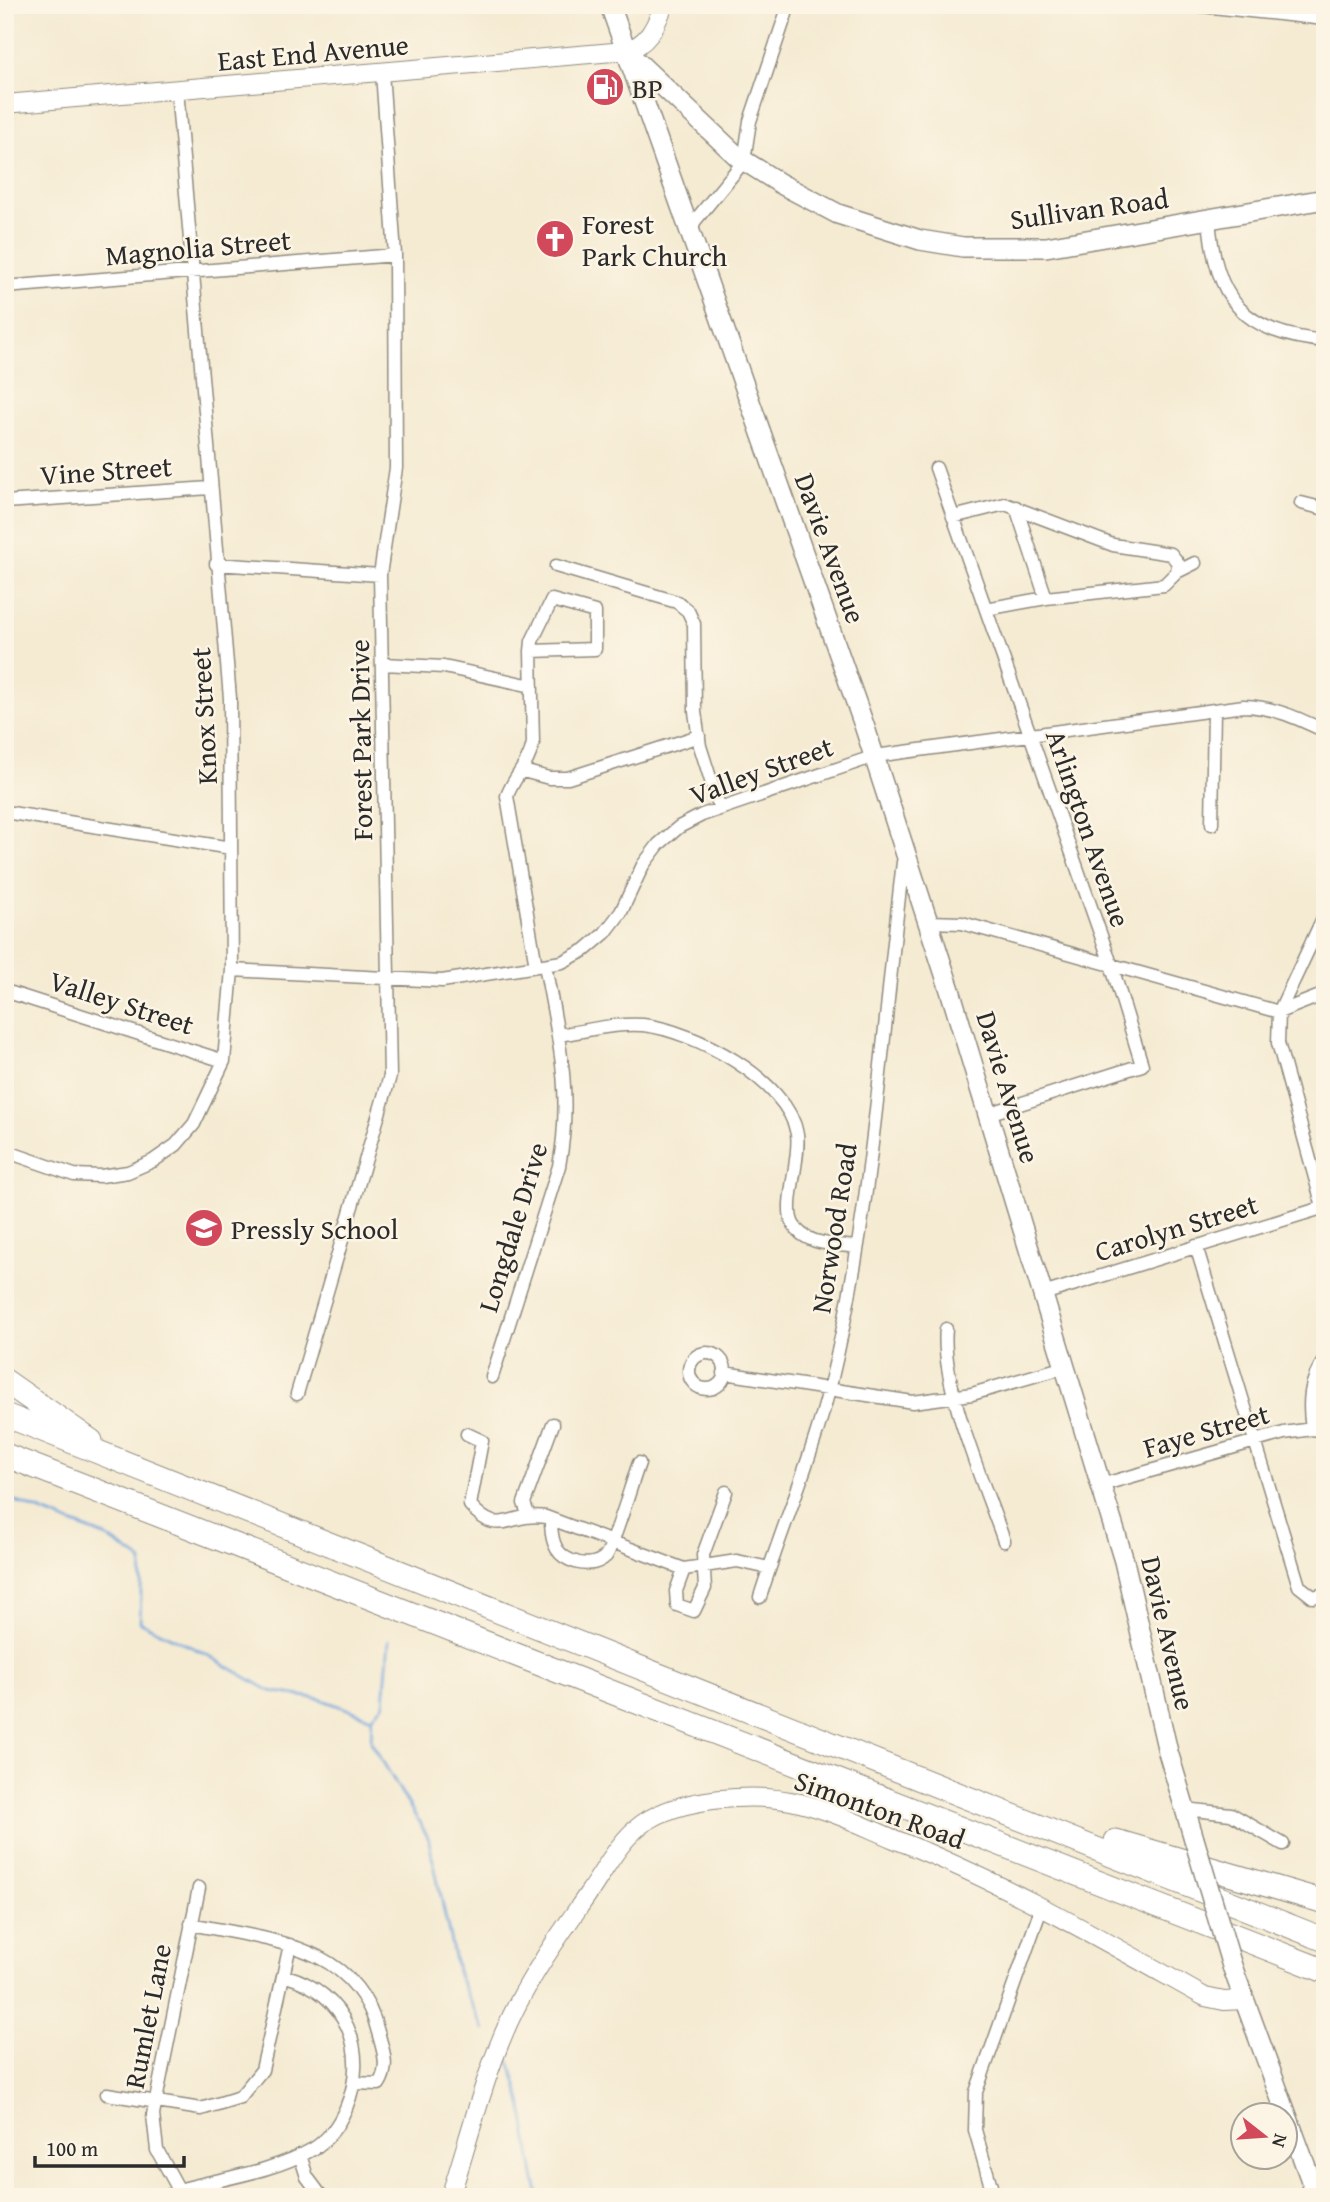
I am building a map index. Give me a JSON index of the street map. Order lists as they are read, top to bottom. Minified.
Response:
{"streets":{"main road":["Sullivan Road","Davie Avenue"],"street":["East End Avenue","Magnolia Street","Vine Street","Knox Street","Forest Park Drive","Valley Street","Arlington Avenue","Longdale Drive","Carolyn Street","Norwood Road","Faye Street","Simonton Road","Rumlet Lane"]},"crossings":[["East End Avenue","Sullivan Road"],["East End Avenue","Davie Avenue"],["East End Avenue","Knox Street"],["East End Avenue","Forest Park Drive"],["Sullivan Road","Davie Avenue"],["Magnolia Street","Knox Street"],["Magnolia Street","Forest Park Drive"],["Vine Street","Knox Street"],["Davie Avenue","Valley Street"],["Davie Avenue","Arlington Avenue"],["Davie Avenue","Carolyn Street"],["Davie Avenue","Norwood Road"],["Davie Avenue","Faye Street"],["Davie Avenue","Simonton Road"],["Knox Street","Valley Street"],["Forest Park Drive","Valley Street"],["Valley Street","Arlington Avenue"],["Valley Street","Longdale Drive"]],"places":{"fuel station":["BP"],"church":["Forest Park Church"],"school or university":["Pressly School"]},"scale_bar":"100 m","north":"right"}
